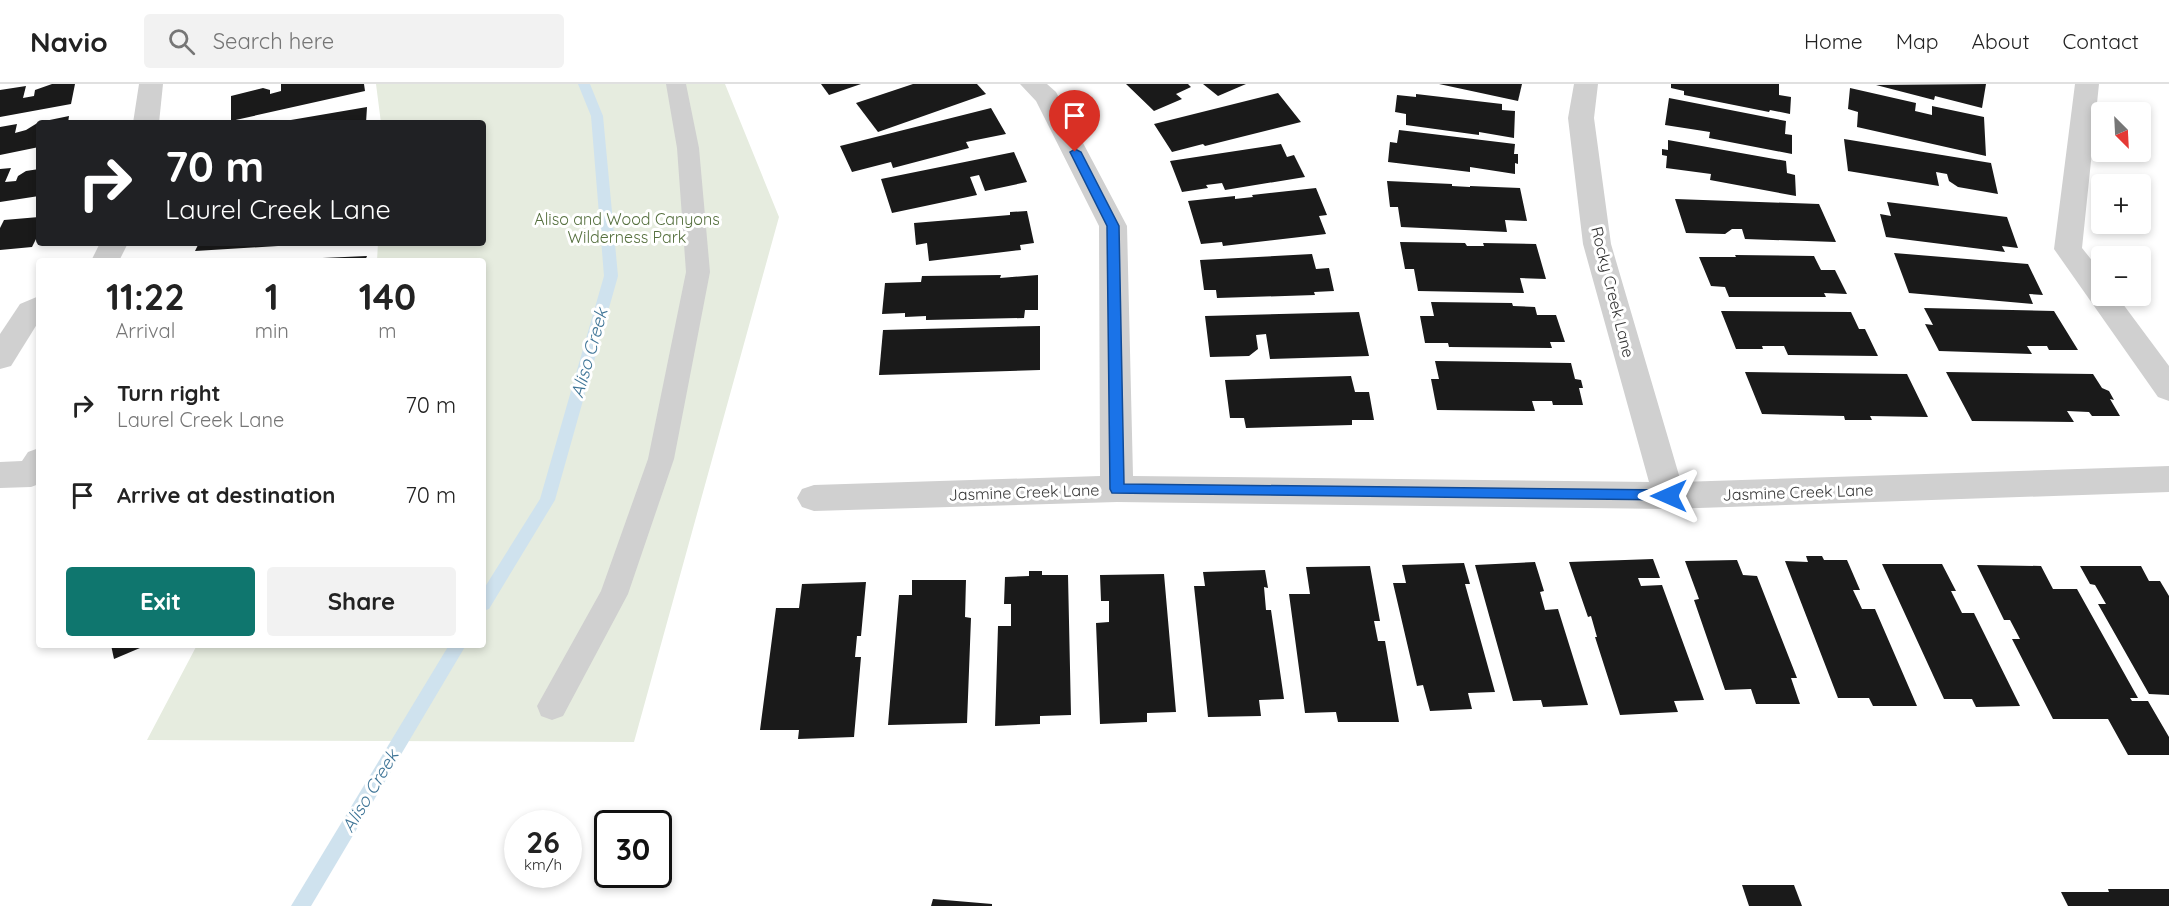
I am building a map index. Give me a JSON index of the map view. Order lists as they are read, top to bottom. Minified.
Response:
{"streets":{"street":["Rocky Creek Lane","Jasmine Creek Lane"]},"crossings":[["Rocky Creek Lane","Jasmine Creek Lane"]],"water":["Aliso Creek"],"parks":["Aliso and Wood Canyons Wilderness Park"],"north":"bottom right","page":{"header":"Navio","search":"Search here","nav":["Home","Map","About","Contact"],"map_buttons":["+","−"],"turn":["70 m","Laurel Creek Lane"],"eta":["11:22","Arrival","1","min","140","m"],"list":[{"name":"Turn right","note":"Laurel Creek Lane","value":"70 m"},{"name":"Arrive at destination","value":"70 m"}],"buttons":["Exit","Share"],"speed":"26 km/h","limit":"30"}}
